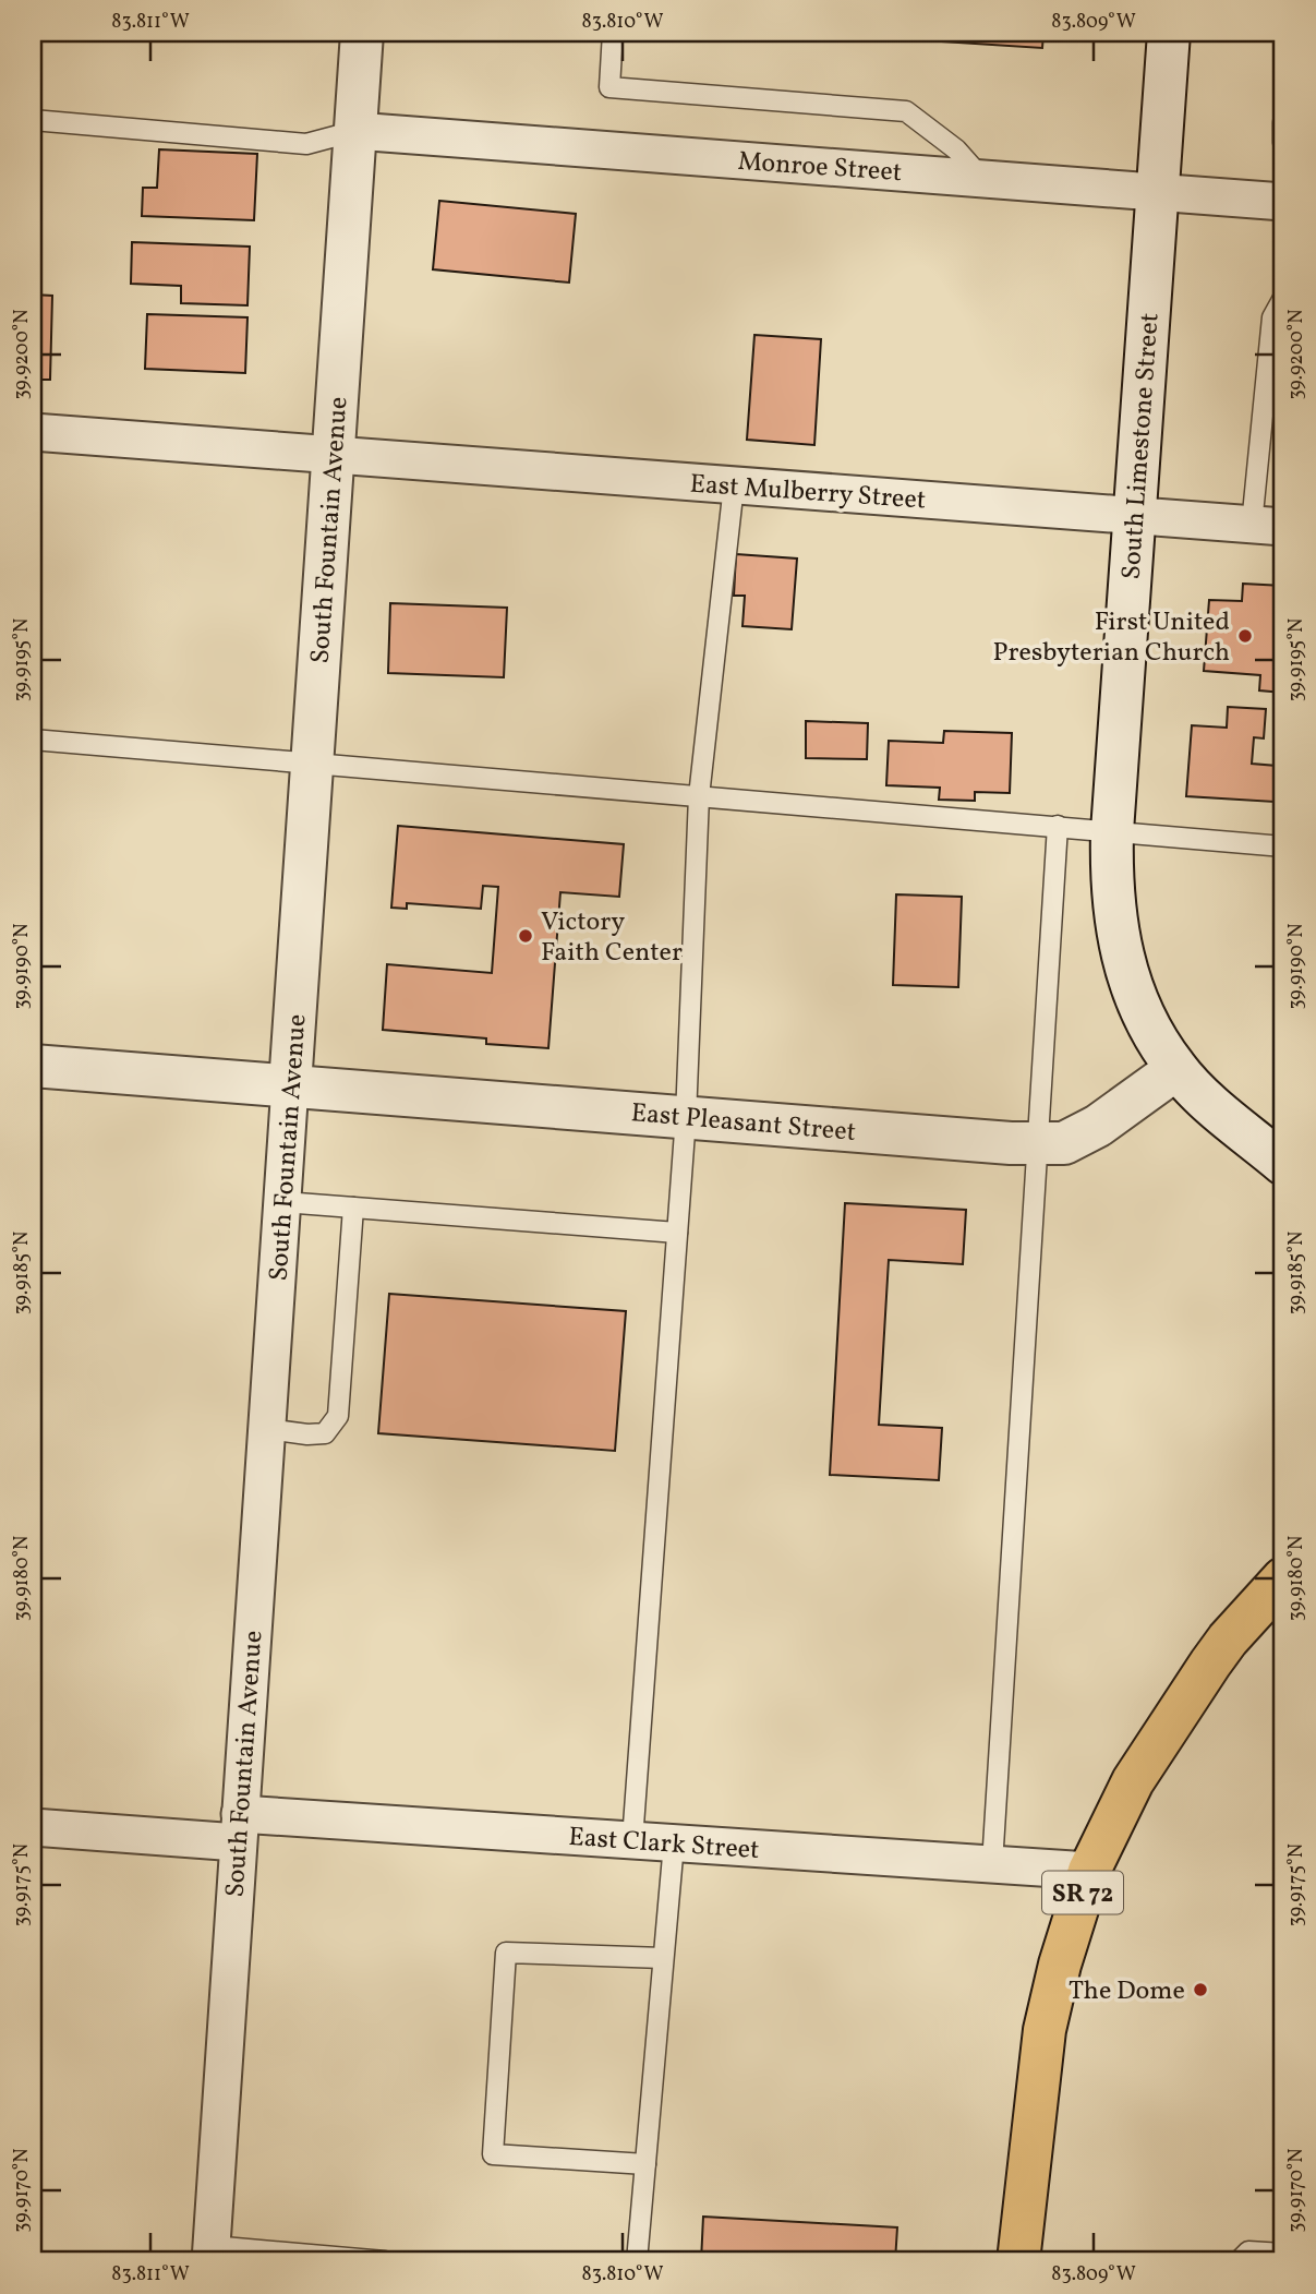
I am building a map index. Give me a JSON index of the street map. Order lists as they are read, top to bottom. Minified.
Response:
{"streets":{"main road":["SR 72"],"street":["Monroe Street","South Limestone Street","East Mulberry Street","South Fountain Avenue","East Pleasant Street","East Clark Street"]},"crossings":[["Monroe Street","South Limestone Street"],["Monroe Street","South Fountain Avenue"],["South Limestone Street","East Mulberry Street"],["South Limestone Street","East Pleasant Street"],["East Mulberry Street","South Fountain Avenue"],["South Fountain Avenue","East Pleasant Street"],["South Fountain Avenue","East Clark Street"],["East Clark Street","SR 72"]],"places":["First United Presbyterian Church","Victory Faith Center","The Dome"],"coordinates":["83.811°W","83.810°W","83.809°W","39.9200°N","39.9195°N","39.9190°N","39.9185°N","39.9180°N","39.9175°N","39.9170°N"]}
